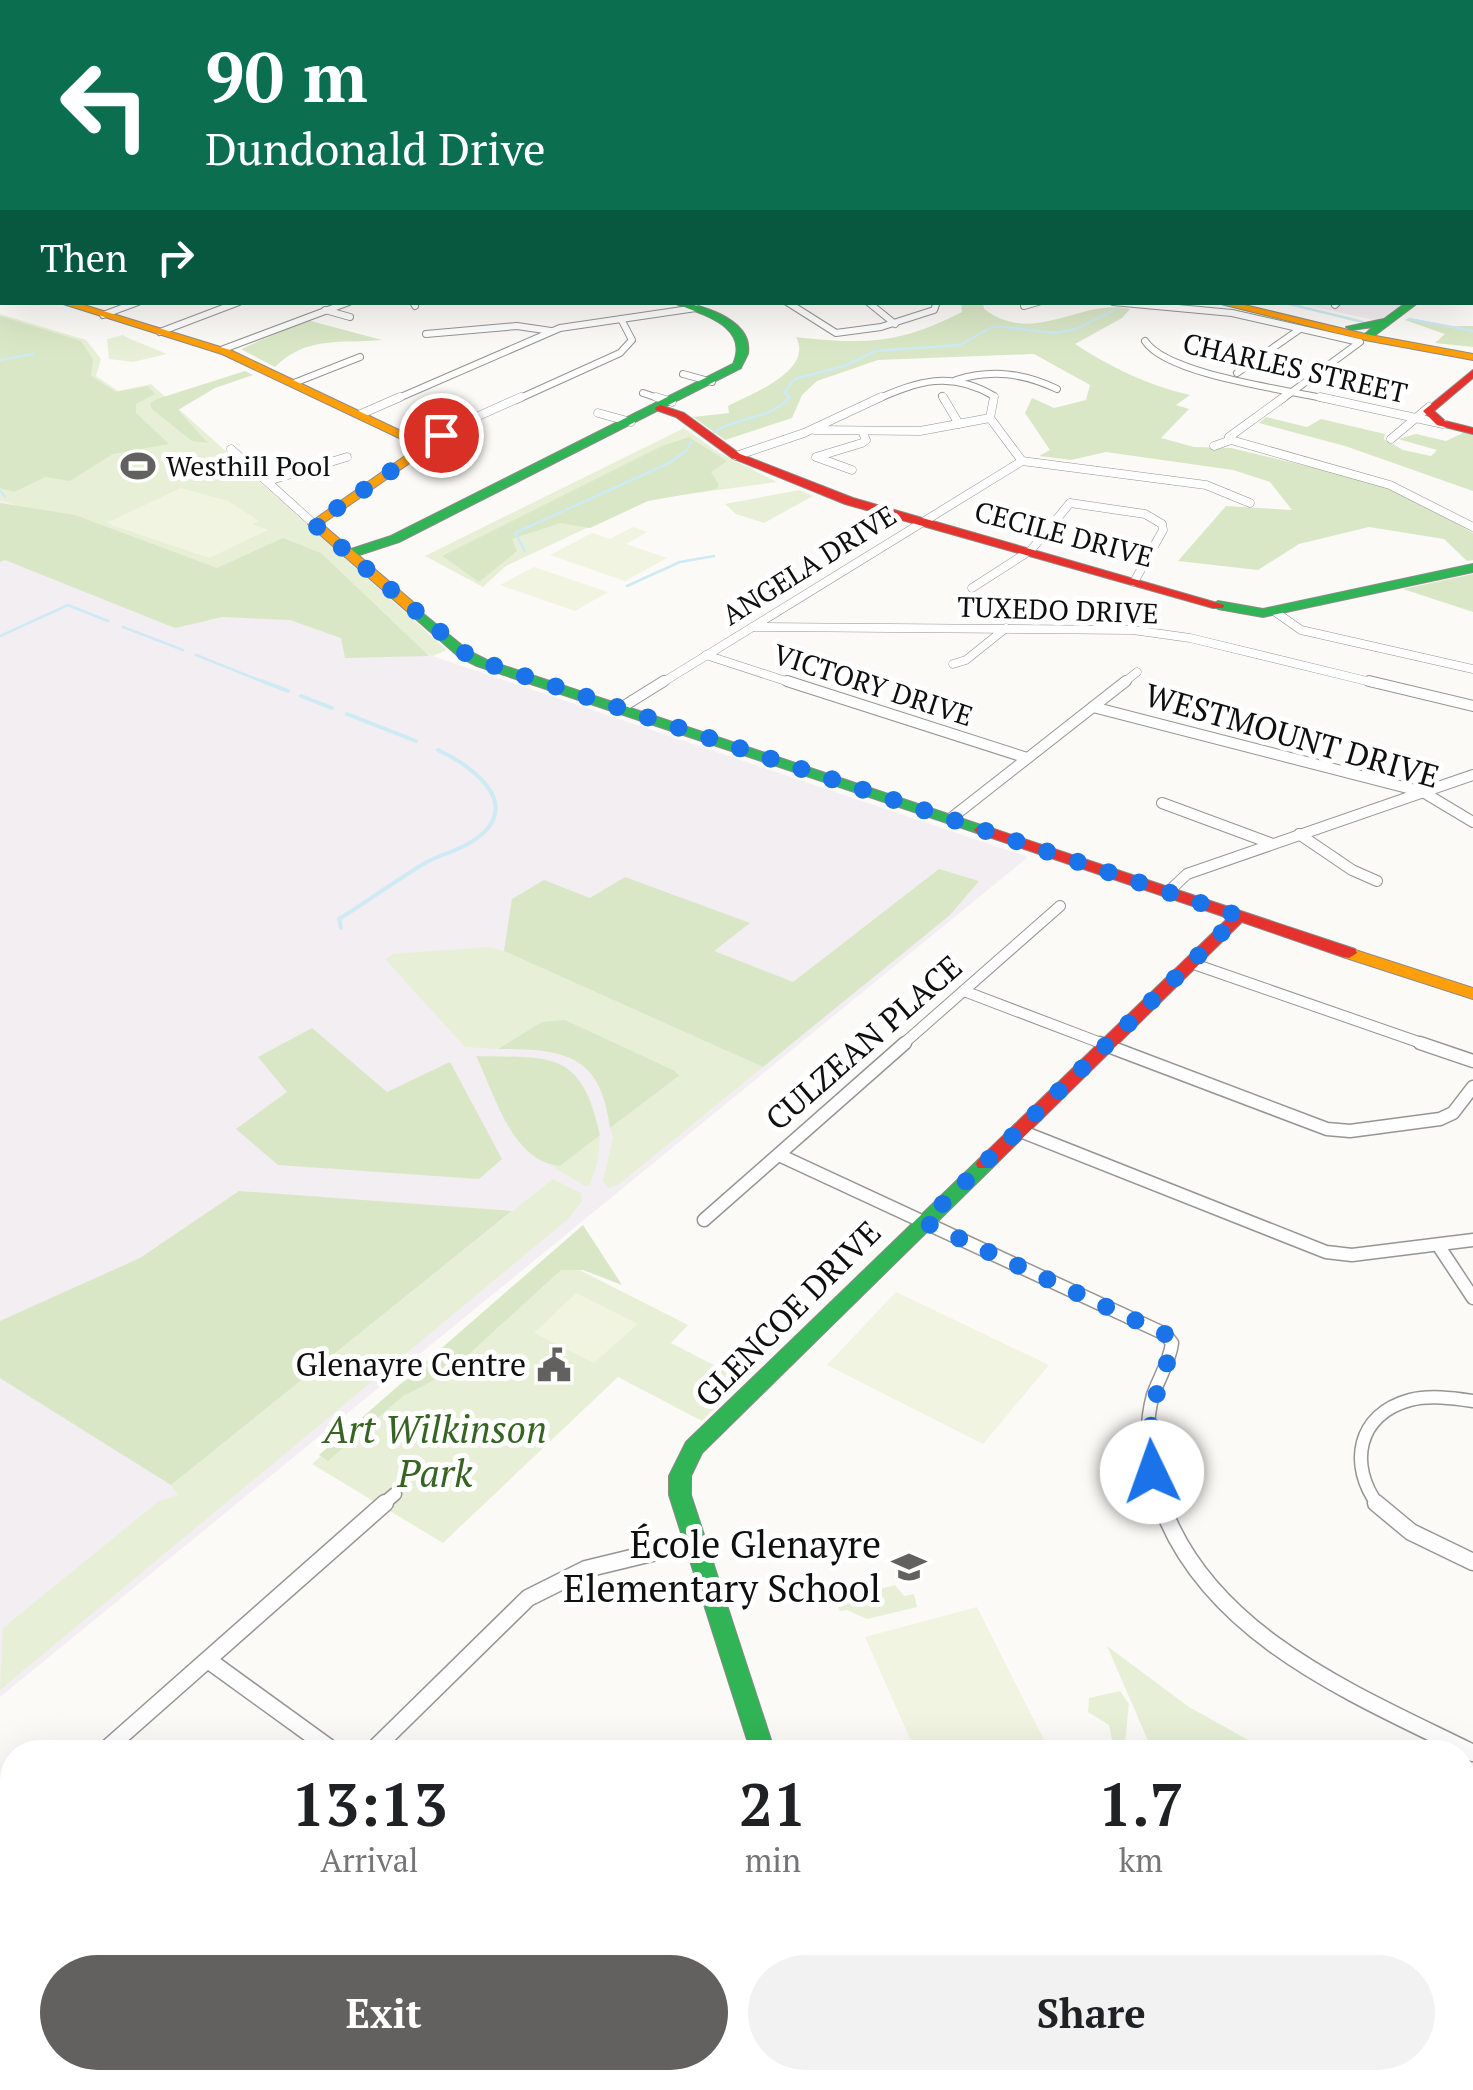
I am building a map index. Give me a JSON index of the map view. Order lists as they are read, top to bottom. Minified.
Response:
{"streets":{"street":["CHARLES STREET","CECILE DRIVE","ANGELA DRIVE","TUXEDO DRIVE","VICTORY DRIVE","WESTMOUNT DRIVE","CULZEAN PLACE","GLENCOE DRIVE"]},"crossings":[["CECILE DRIVE","ANGELA DRIVE"],["ANGELA DRIVE","TUXEDO DRIVE"],["ANGELA DRIVE","VICTORY DRIVE"]],"parks":["Art Wilkinson Park"],"places":{"sports":["Westhill Pool"],"public building":["Glenayre Centre"],"school or university":["École Glenayre Elementary School"]},"page":{"turn":["90 m","Dundonald Drive"],"then":"Then","eta":["13:13","Arrival","21","min","1.7","km"],"buttons":["Exit","Share"]}}
